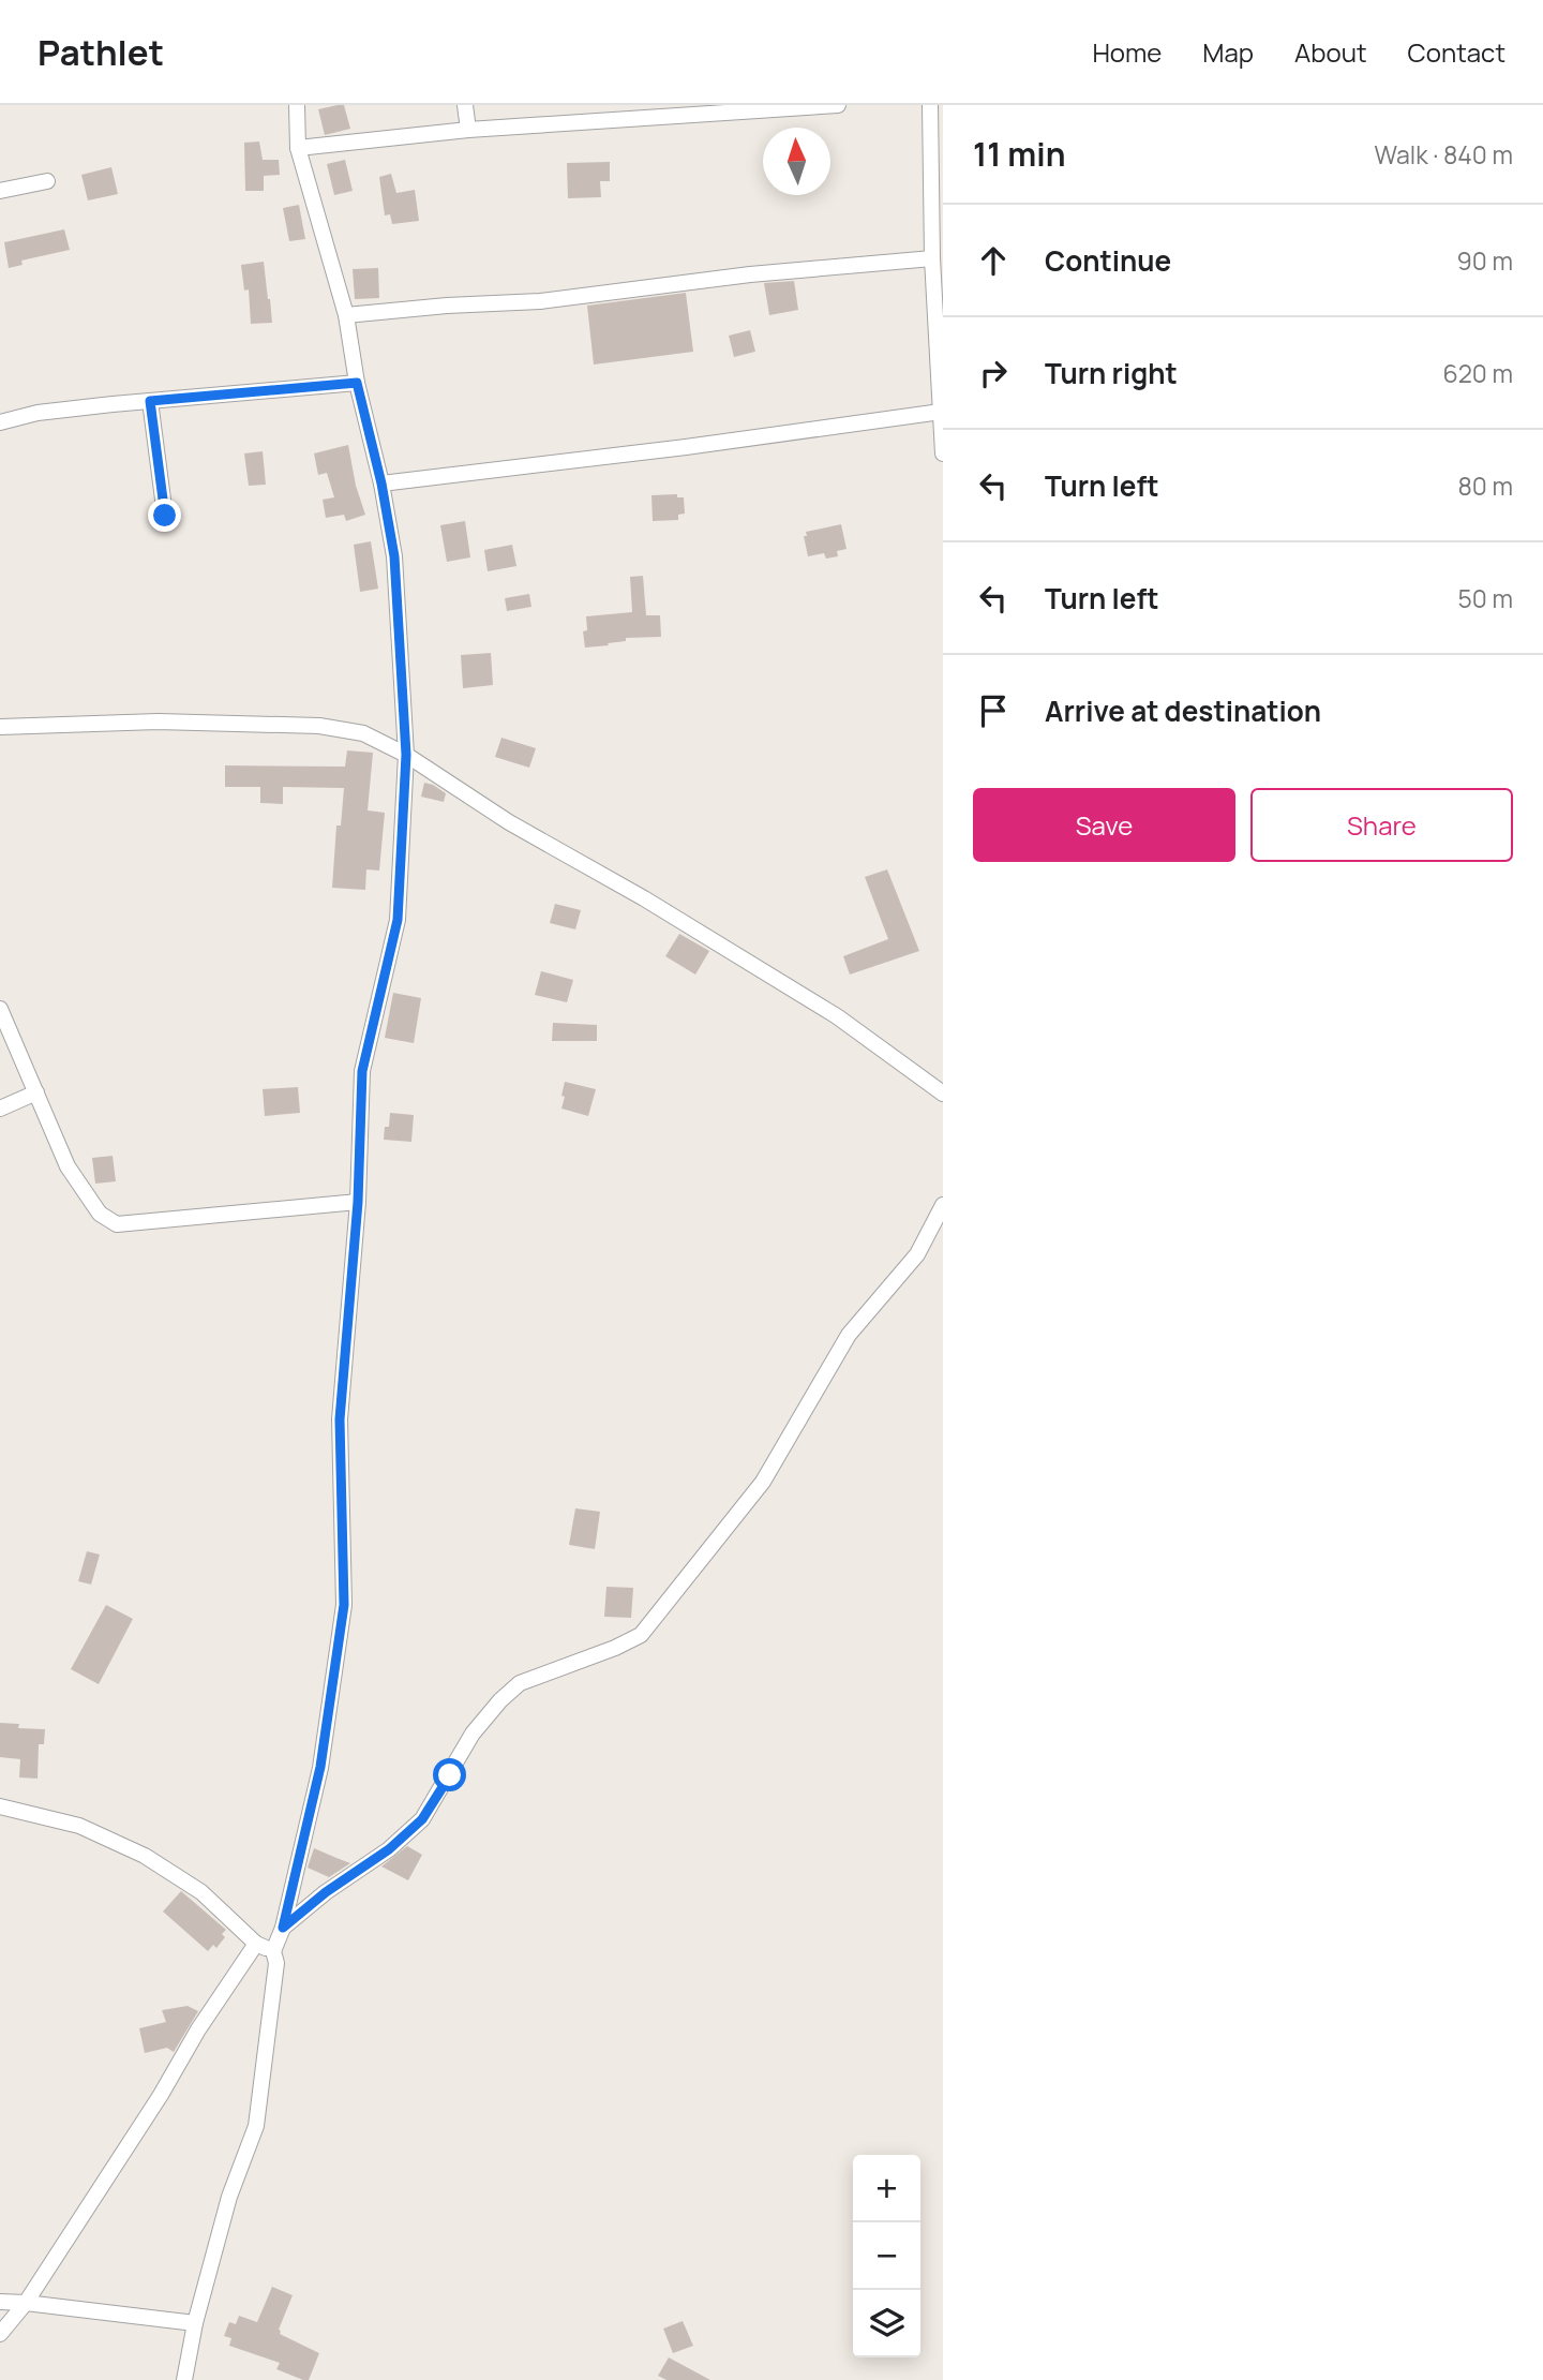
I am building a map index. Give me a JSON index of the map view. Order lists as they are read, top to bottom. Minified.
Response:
{"north":"top","page":{"header":"Pathlet","nav":["Home","Map","About","Contact"],"heading":["11 min","Walk · 840 m"],"list":[["Continue","90 m"],["Turn right","620 m"],["Turn left","80 m"],["Turn left","50 m"],"Arrive at destination"],"buttons":["Save","Share"],"map_buttons":["+","−"]}}
